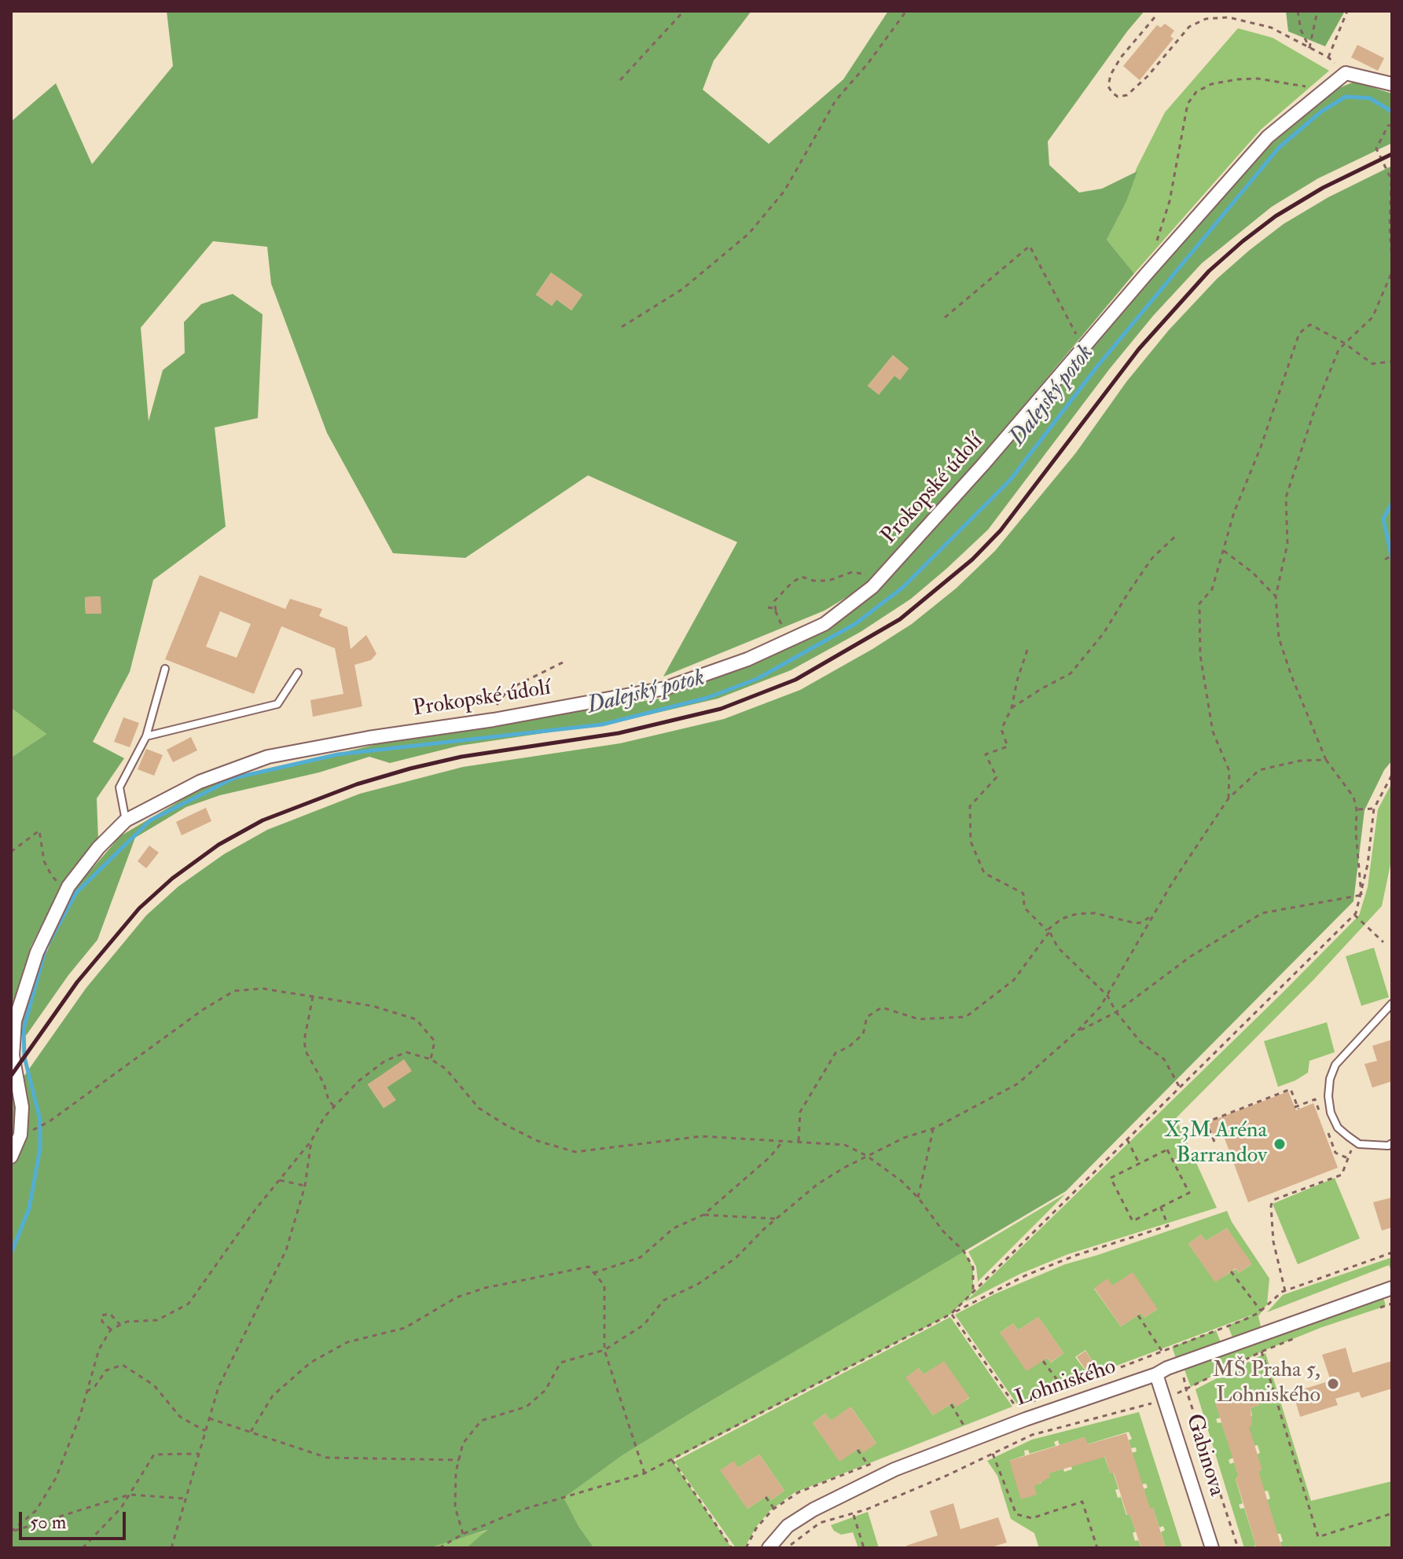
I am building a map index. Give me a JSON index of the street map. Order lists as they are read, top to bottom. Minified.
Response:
{"streets":{"street":["Prokopské údolí","Lohniského","Gabinova"]},"crossings":[["Lohniského","Gabinova"]],"water":["Dalejský potok"],"places":["X3M Aréna Barrandov","MŠ Praha 5, Lohniského"],"scale_bar":"50 m"}
